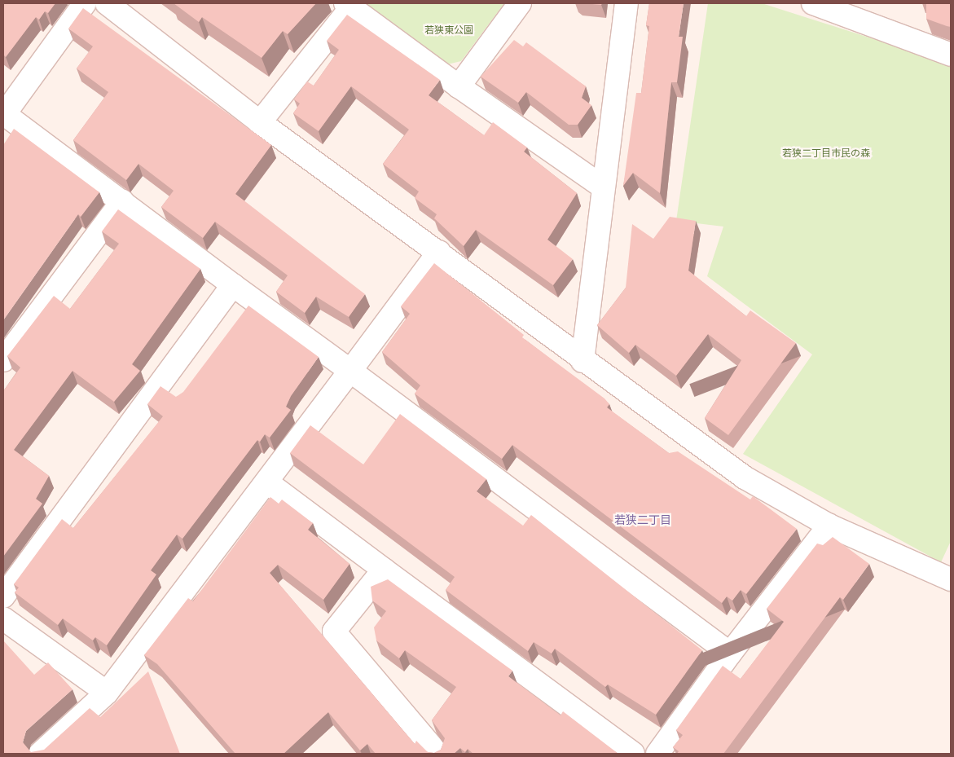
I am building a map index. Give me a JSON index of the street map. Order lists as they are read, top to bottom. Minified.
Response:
{"districts":["若狭二丁目"],"parks":["若狭東公園","若狭二丁目市民の森"]}
